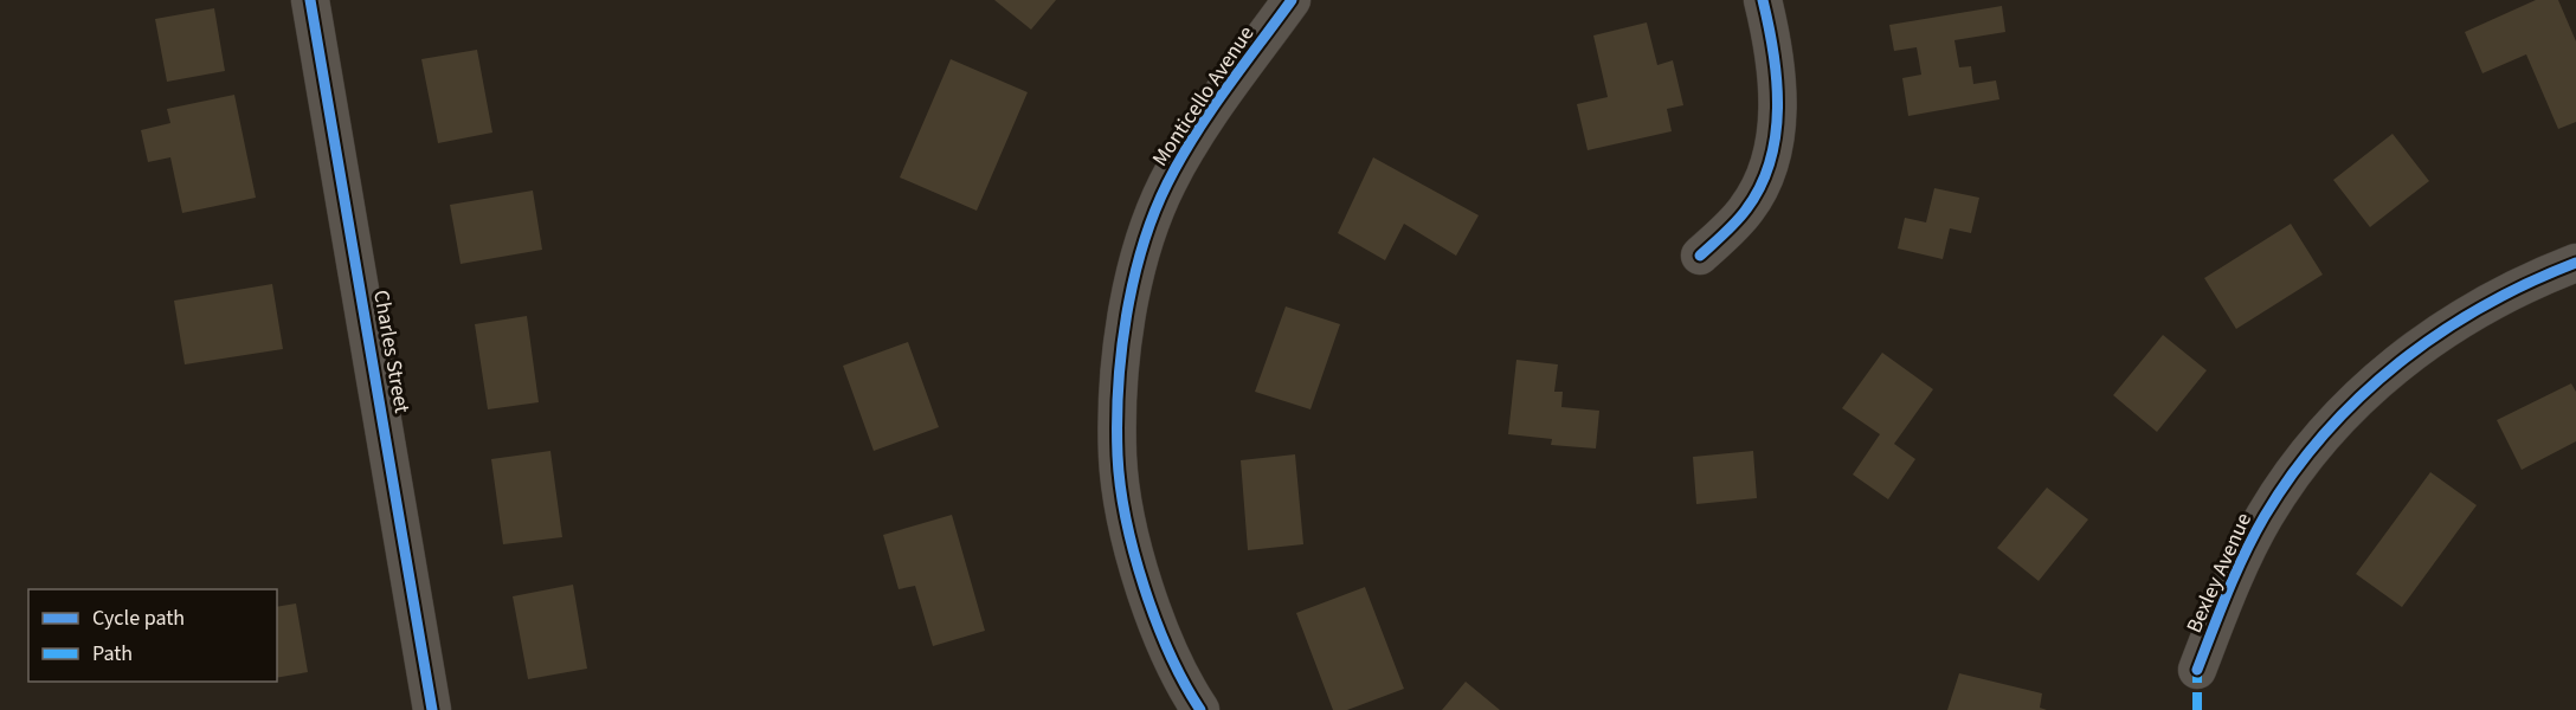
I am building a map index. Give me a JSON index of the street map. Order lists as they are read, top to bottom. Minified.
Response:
{"streets":{"street":["Monticello Avenue","Charles Street","Bexley Avenue"]},"legend":["Cycle path","Path"]}
